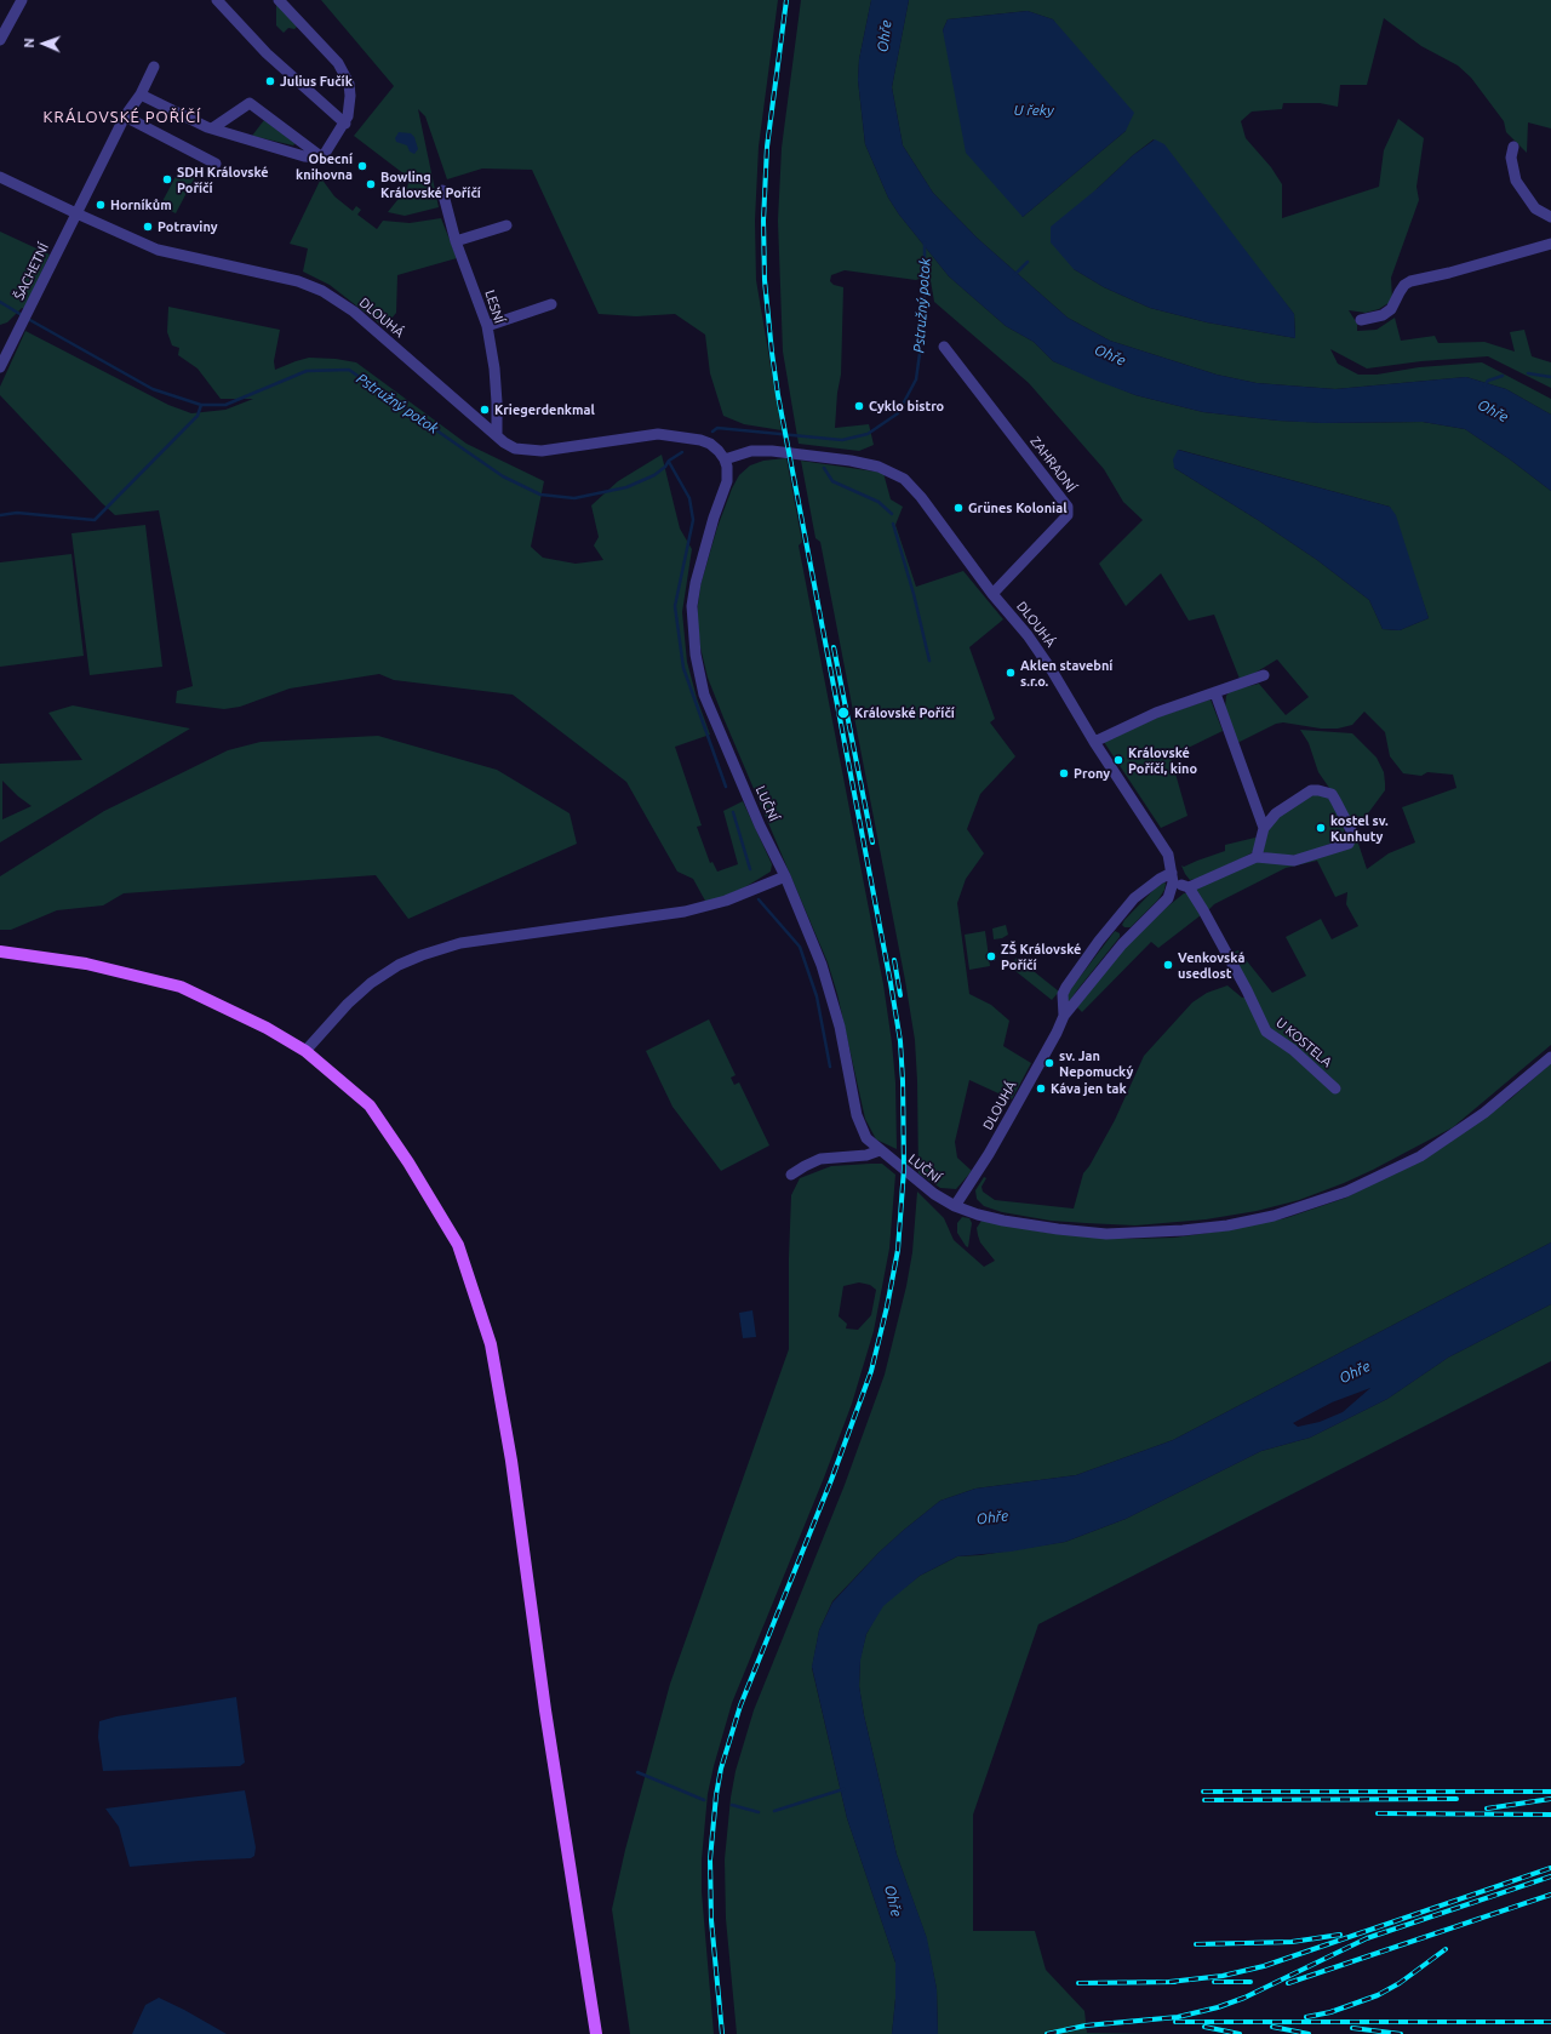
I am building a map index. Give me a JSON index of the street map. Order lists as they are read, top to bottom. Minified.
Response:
{"streets":{"street":["ŠACHETNÍ","LESNÍ","DLOUHÁ","ZAHRADNÍ","LUČNÍ","U KOSTELA"]},"crossings":[["ŠACHETNÍ","DLOUHÁ"],["LESNÍ","DLOUHÁ"],["DLOUHÁ","ZAHRADNÍ"],["DLOUHÁ","LUČNÍ"]],"districts":["KRÁLOVSKÉ POŘÍČÍ"],"water":["Ohře","U řeky","Pstružný potok"],"places":["Julius Fučík","Obecní knihovna","SDH Královské Poříčí","Bowling Královské Poříčí","Horníkům","Potraviny","Cyklo bistro","Kriegerdenkmal","Grünes Kolonial","Aklen stavební s.r.o.","Královské Poříčí","Královské Poříčí, kino","Prony","kostel sv. Kunhuty","ZŠ Královské Poříčí","Venkovská usedlost","sv. Jan Nepomucký","Káva jen tak"],"north":"left"}
